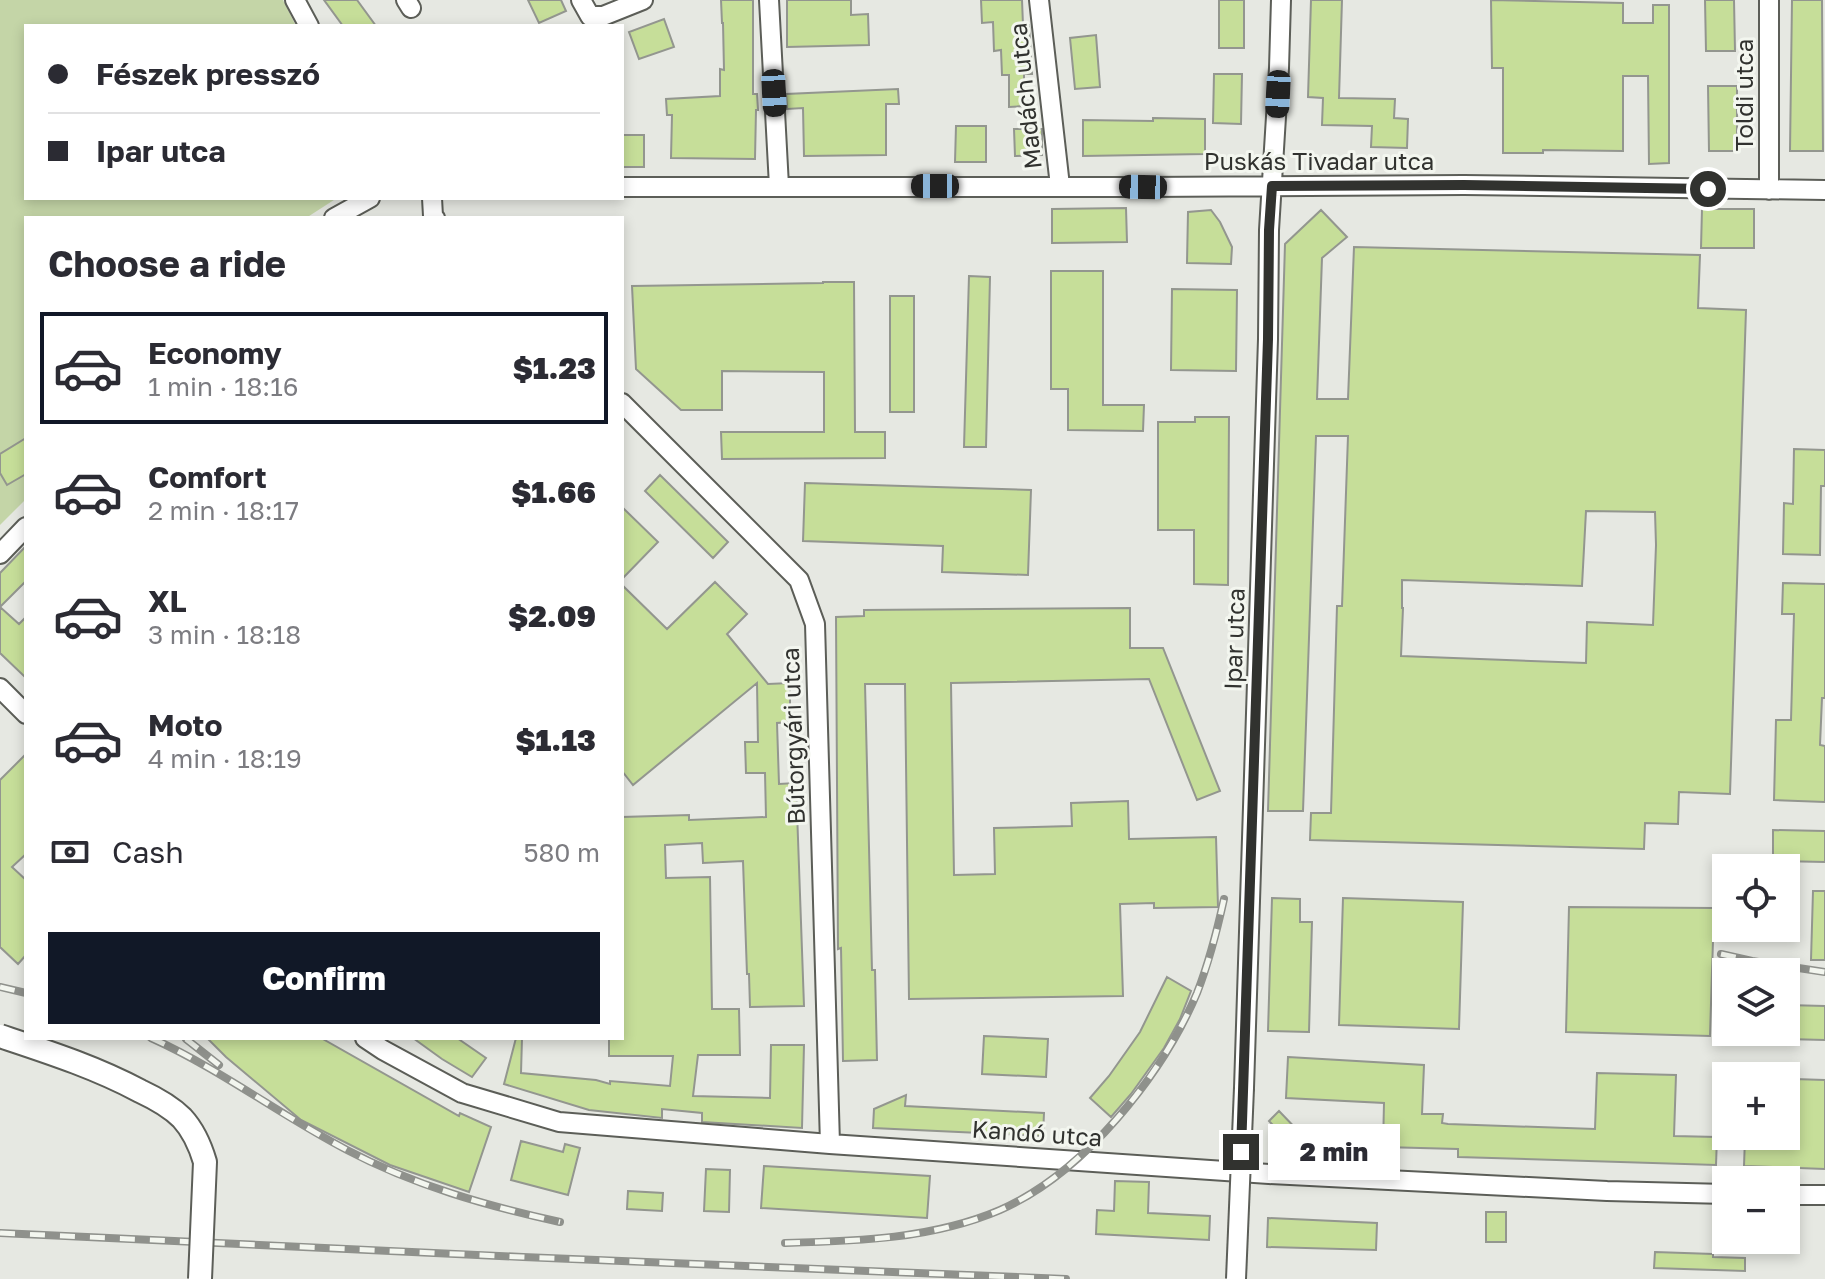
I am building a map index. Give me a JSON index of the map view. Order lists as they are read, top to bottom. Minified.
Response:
{"streets":{"street":["Toldi utca","Madách utca","Puskás Tivadar utca","Ipar utca","Bútorgyári utca","Kandó utca"]},"crossings":[["Toldi utca","Puskás Tivadar utca"],["Madách utca","Puskás Tivadar utca"],["Puskás Tivadar utca","Ipar utca"],["Bútorgyári utca","Kandó utca"]],"page":{"banner":["Fészek presszó","Ipar utca"],"heading":"Choose a ride","list":[{"name":"Economy","note":"1 min · 18:16","value":"$1.23"},{"name":"Comfort","note":"2 min · 18:17","value":"$1.66"},{"name":"XL","note":"3 min · 18:18","value":"$2.09"},{"name":"Moto","note":"4 min · 18:19","value":"$1.13"}],"pay":["Cash","580 m"],"map_buttons":["+","−"],"buttons":"Confirm","bubble":"2 min"}}
